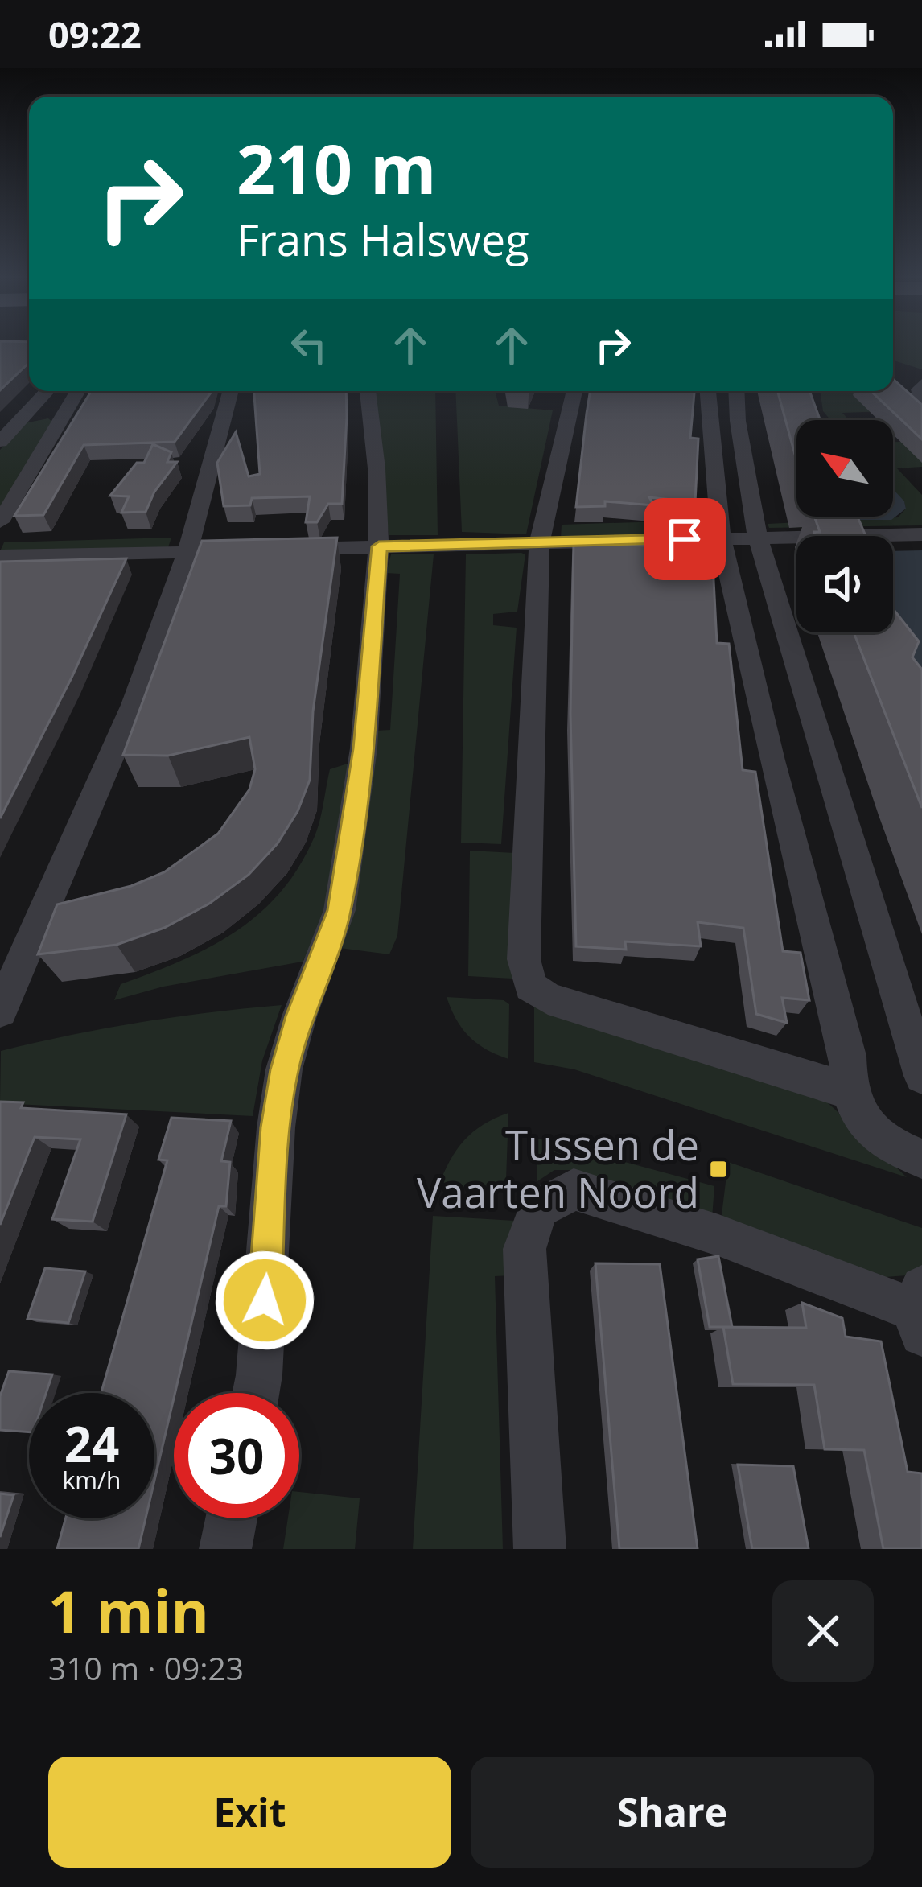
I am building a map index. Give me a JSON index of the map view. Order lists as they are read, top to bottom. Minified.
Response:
{"places":{"transit":["Tussen de Vaarten Noord"]},"north":"top left","page":{"status":"09:22","turn":["210 m","Frans Halsweg"],"speed":"24 km/h","limit":"30","heading":["1 min","310 m · 09:23"],"buttons":["Exit","Share"]}}
